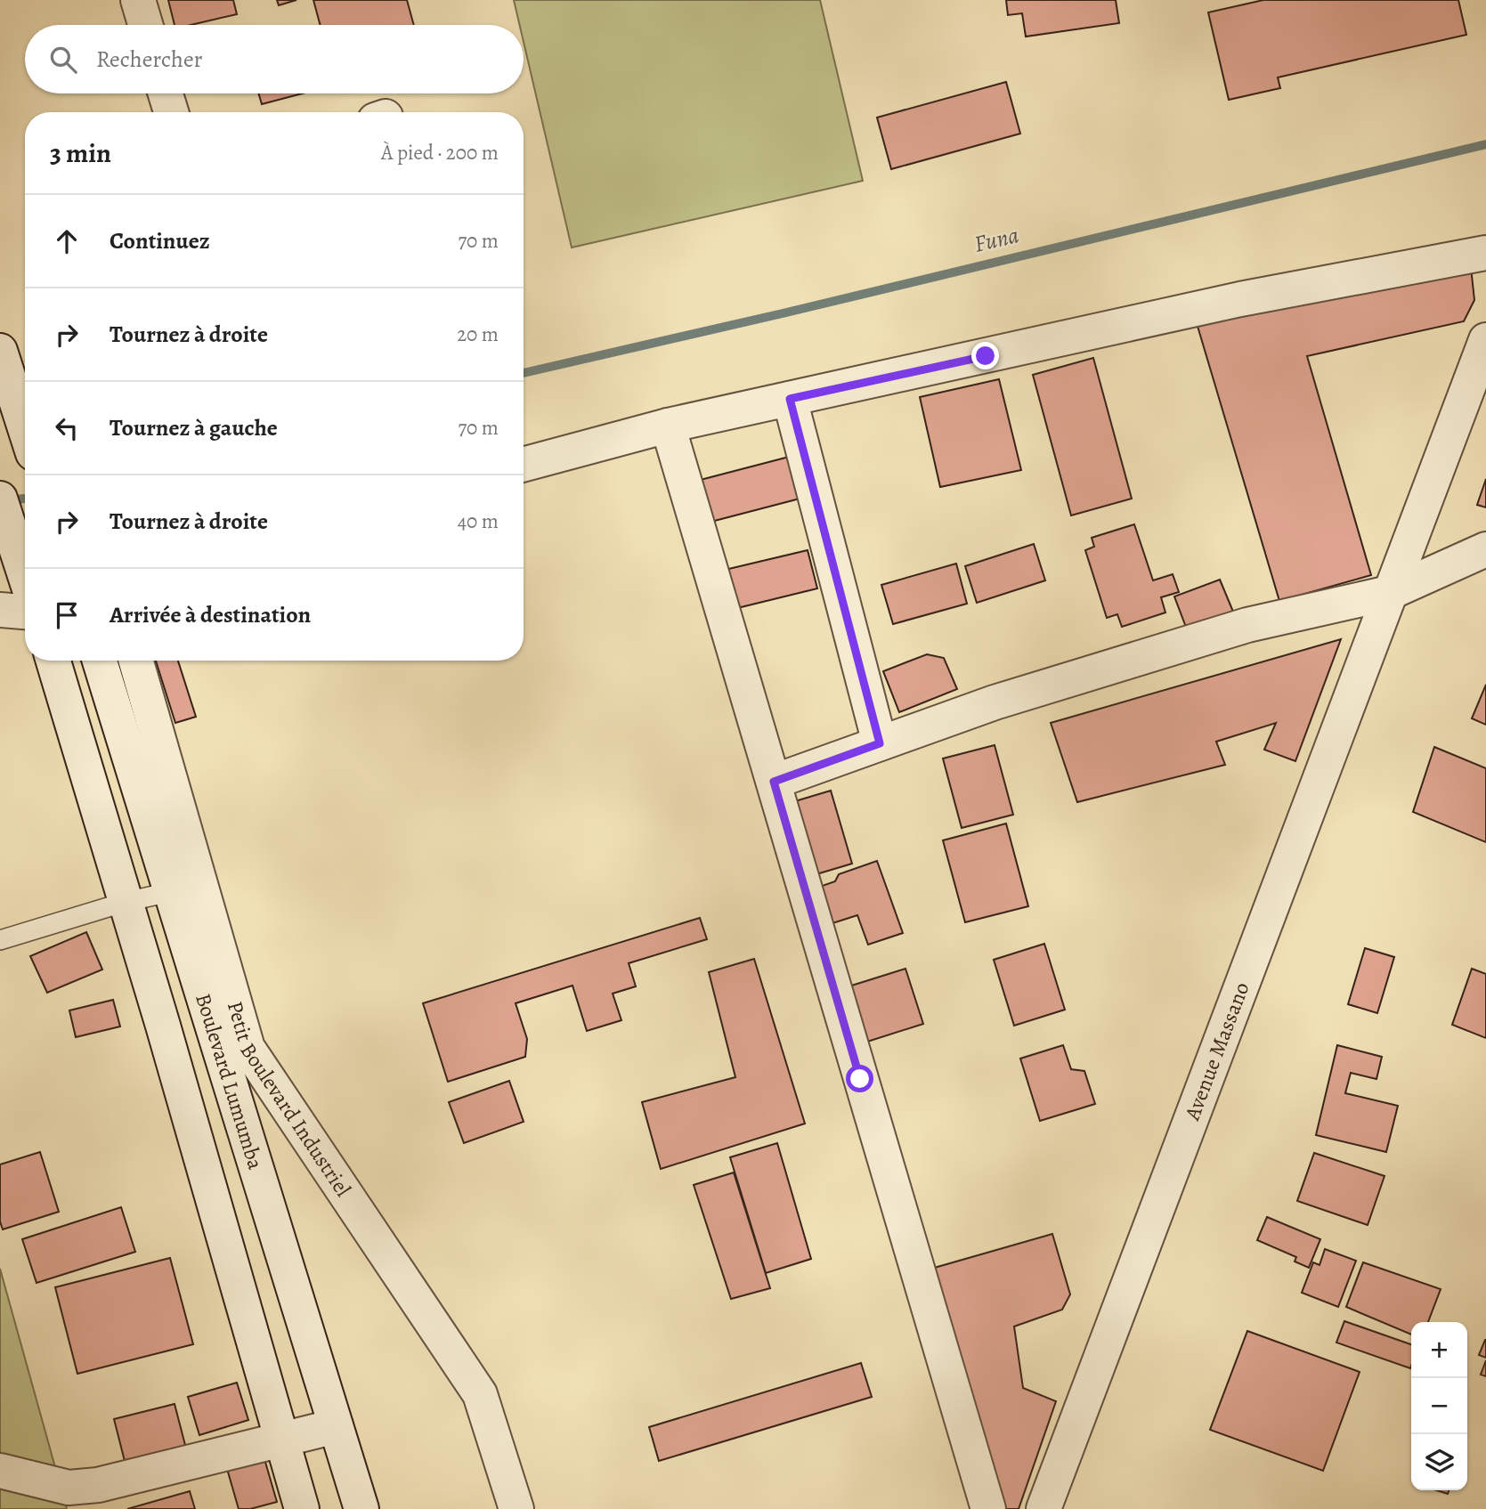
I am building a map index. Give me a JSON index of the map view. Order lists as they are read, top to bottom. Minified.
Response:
{"streets":{"street":["Avenue Massano","Boulevard Lumumba","Petit Boulevard Industriel"]},"water":["Funa"],"page":{"search":"Rechercher","heading":["3 min","À pied · 200 m"],"list":[["Continuez","70 m"],["Tournez à droite","20 m"],["Tournez à gauche","70 m"],["Tournez à droite","40 m"],"Arrivée à destination"],"map_buttons":["+","−"]}}
